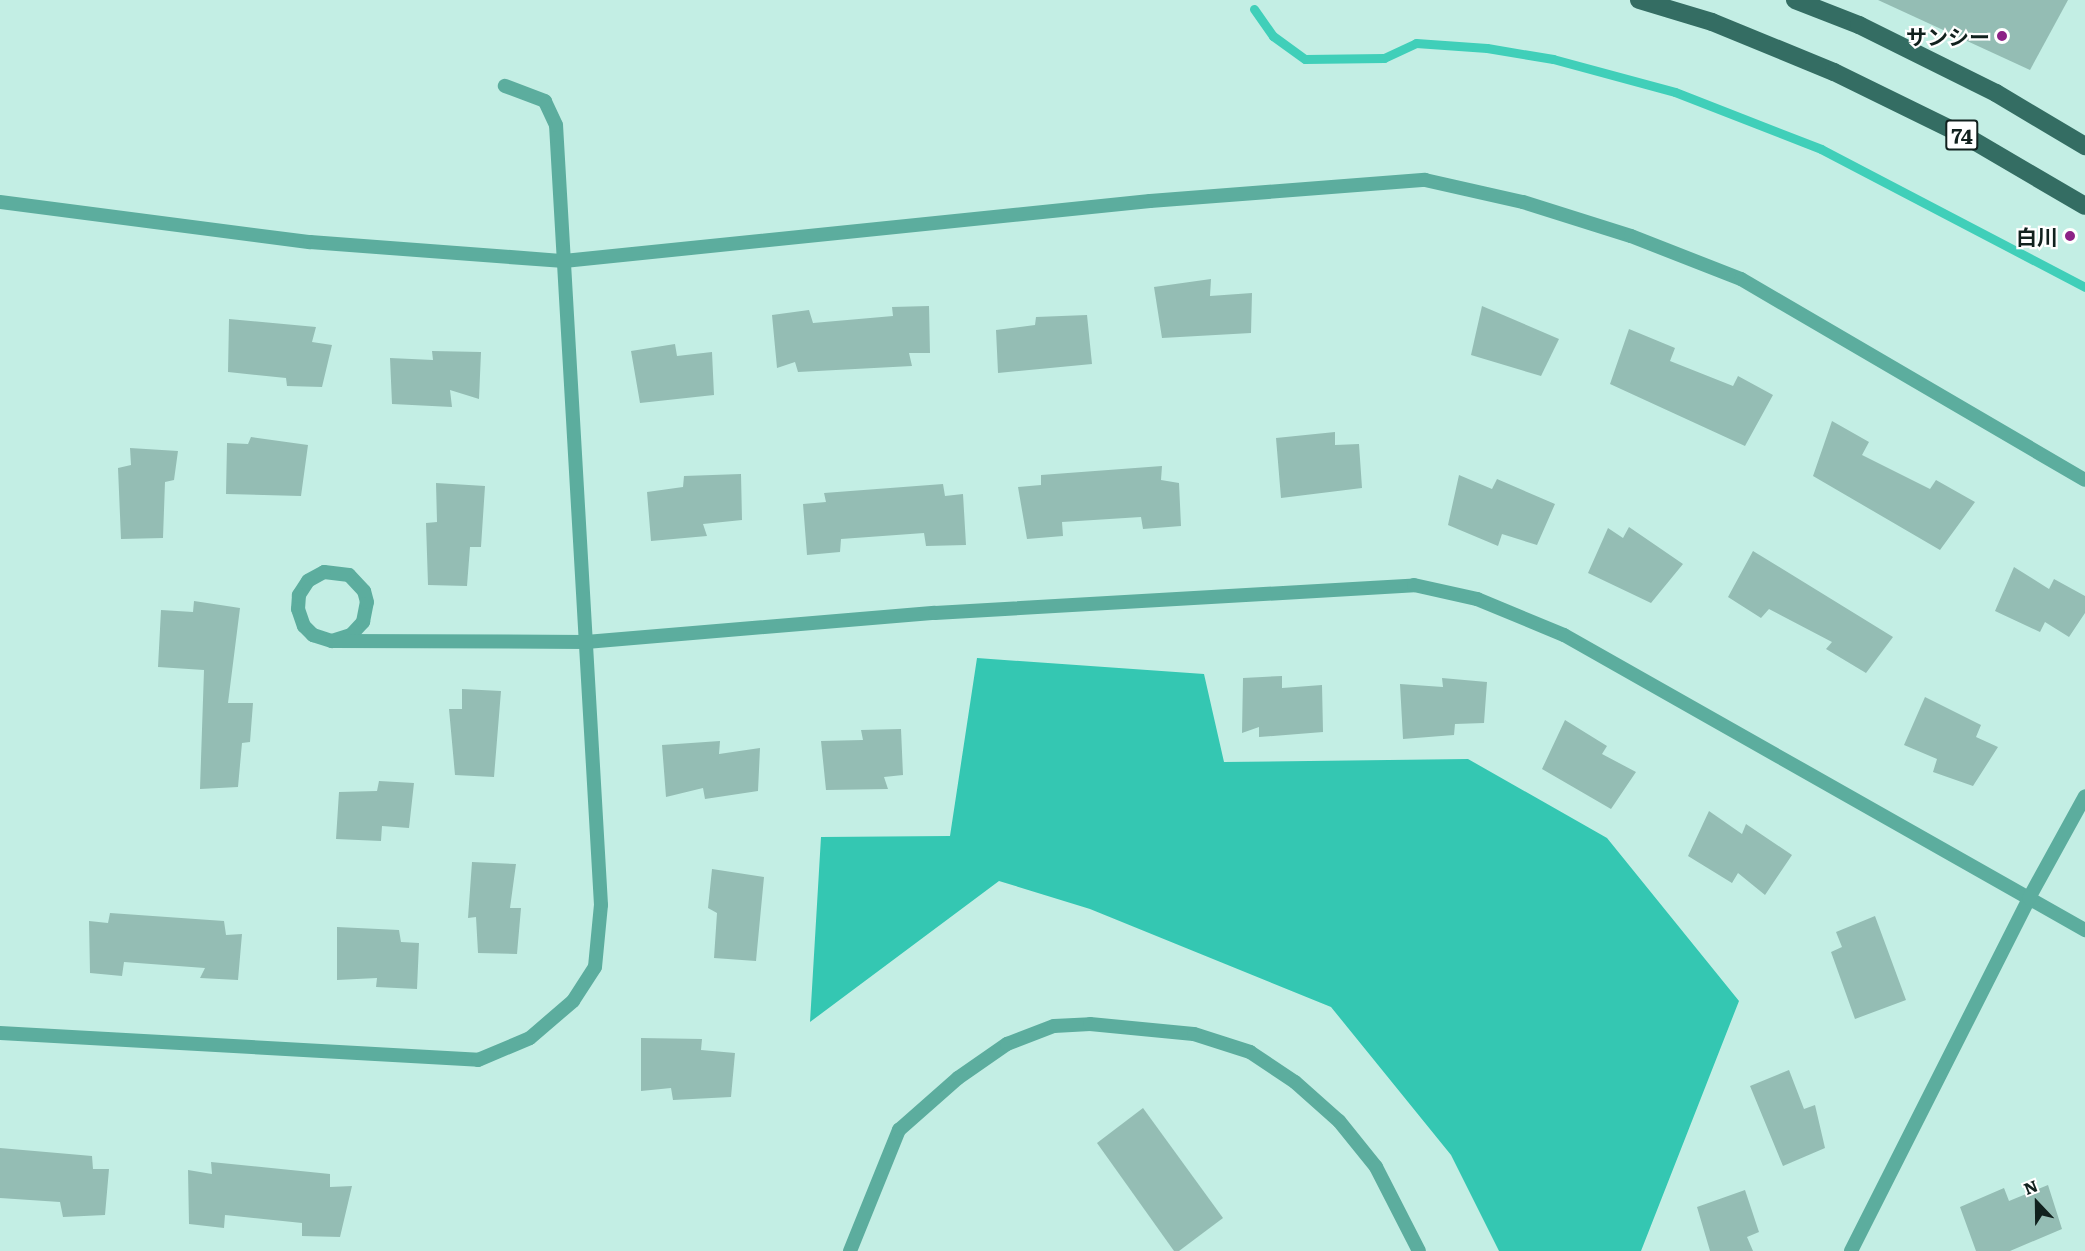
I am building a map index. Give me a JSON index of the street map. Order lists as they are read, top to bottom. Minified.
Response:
{"streets":{"main road":["74"]},"places":["サンシー","白川"],"north":"top"}
